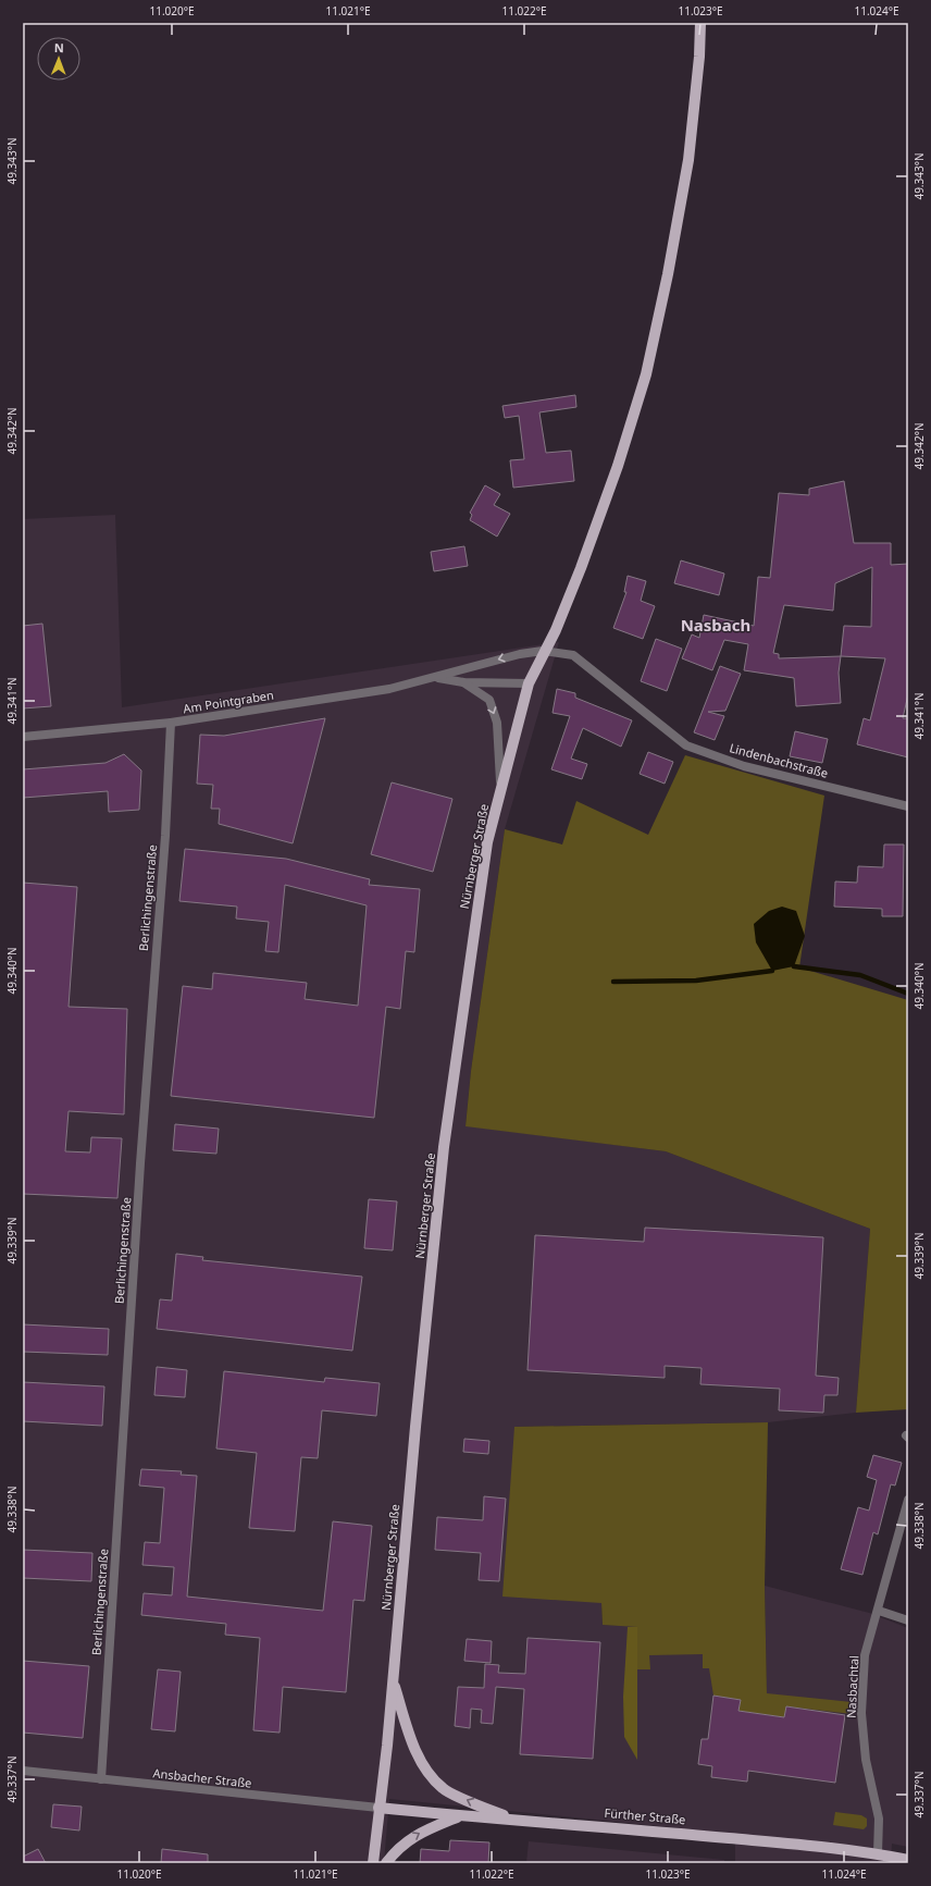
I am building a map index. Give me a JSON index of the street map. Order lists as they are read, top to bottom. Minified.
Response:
{"streets":{"main road":["Nürnberger Straße","Fürther Straße"],"street":["Am Pointgraben","Lindenbachstraße","Berlichingenstraße","Nasbachtal","Ansbacher Straße"]},"crossings":[["Am Pointgraben","Lindenbachstraße"],["Am Pointgraben","Nürnberger Straße"],["Am Pointgraben","Berlichingenstraße"],["Lindenbachstraße","Nürnberger Straße"],["Nürnberger Straße","Ansbacher Straße"],["Nürnberger Straße","Fürther Straße"],["Berlichingenstraße","Ansbacher Straße"],["Nasbachtal","Fürther Straße"],["Ansbacher Straße","Fürther Straße"]],"districts":["Nasbach"],"north":"top","coordinates":["11.020°E","11.021°E","11.022°E","11.023°E","11.024°E","49.343°N","49.342°N","49.341°N","49.340°N","49.339°N","49.338°N","49.337°N"]}
